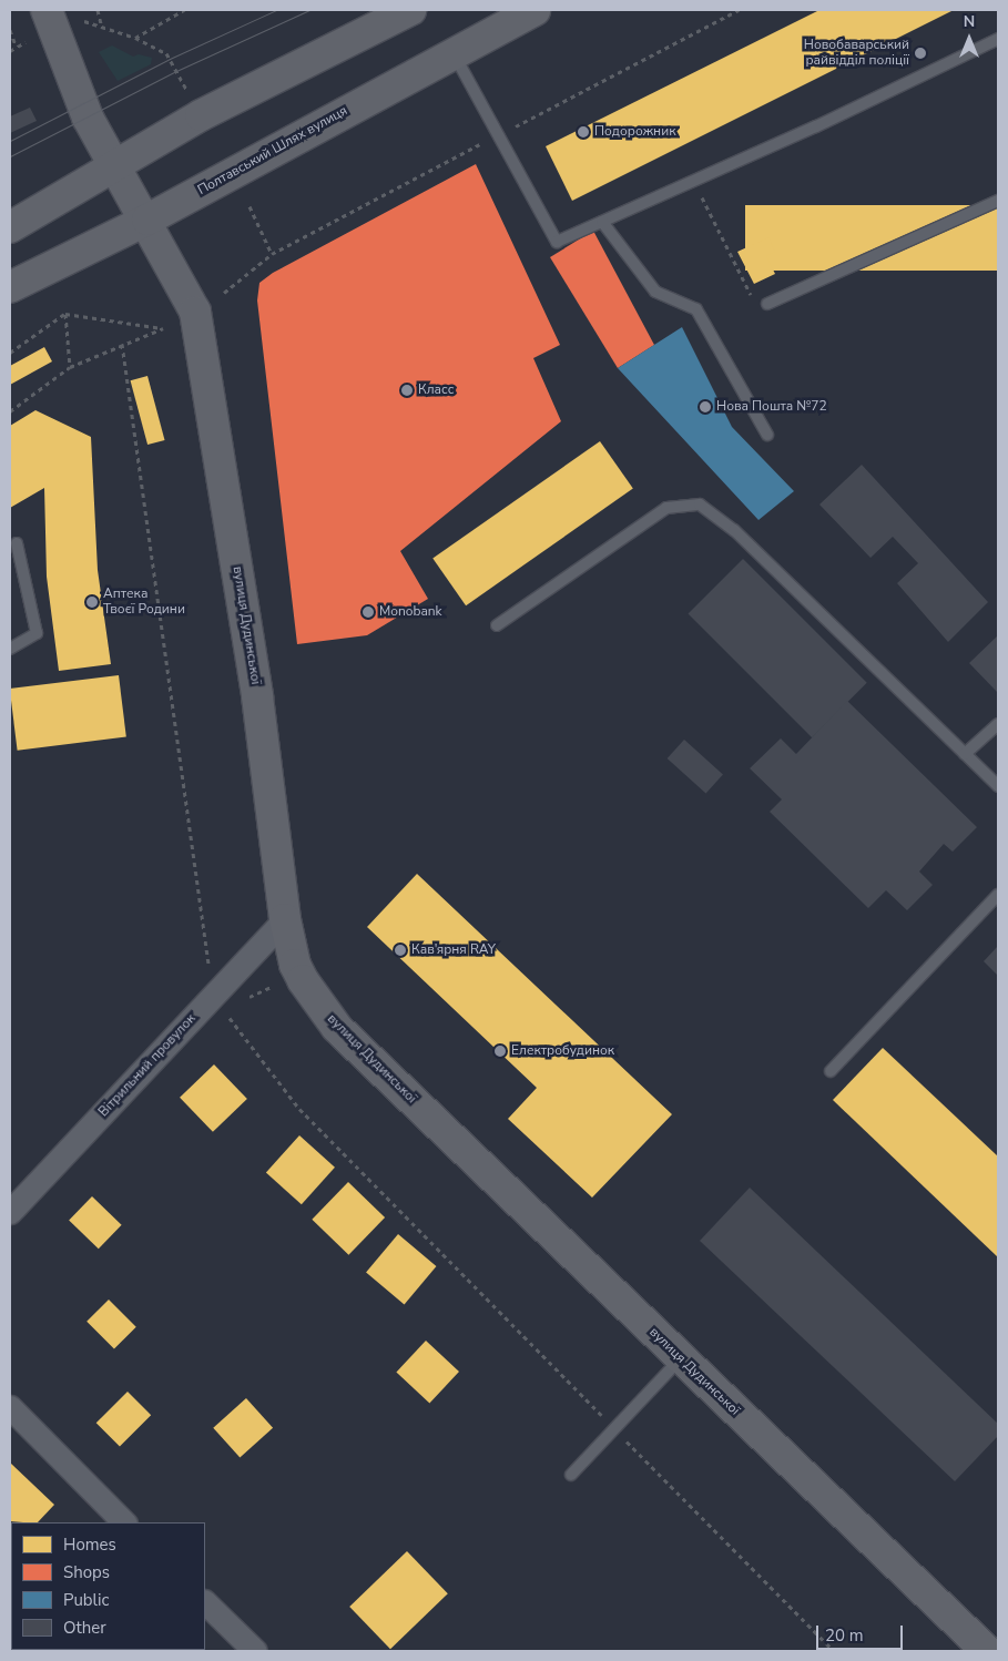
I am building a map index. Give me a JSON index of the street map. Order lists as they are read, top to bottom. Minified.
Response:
{"streets":{"main road":["Полтавський Шлях вулиця","вулиця Дудинської"],"street":["Вітрильний провулок"]},"crossings":[["Полтавський Шлях вулиця","вулиця Дудинської"],["вулиця Дудинської","Вітрильний провулок"]],"places":["Новобаварський райвідділ поліції","Подорожник","Класс","Нова Пошта №72","Аптека Твоєї Родини","Monobank","Кав'ярня RAY","Електробудинок"],"legend":["Homes","Shops","Public","Other"],"scale_bar":"20 m","north":"top"}
